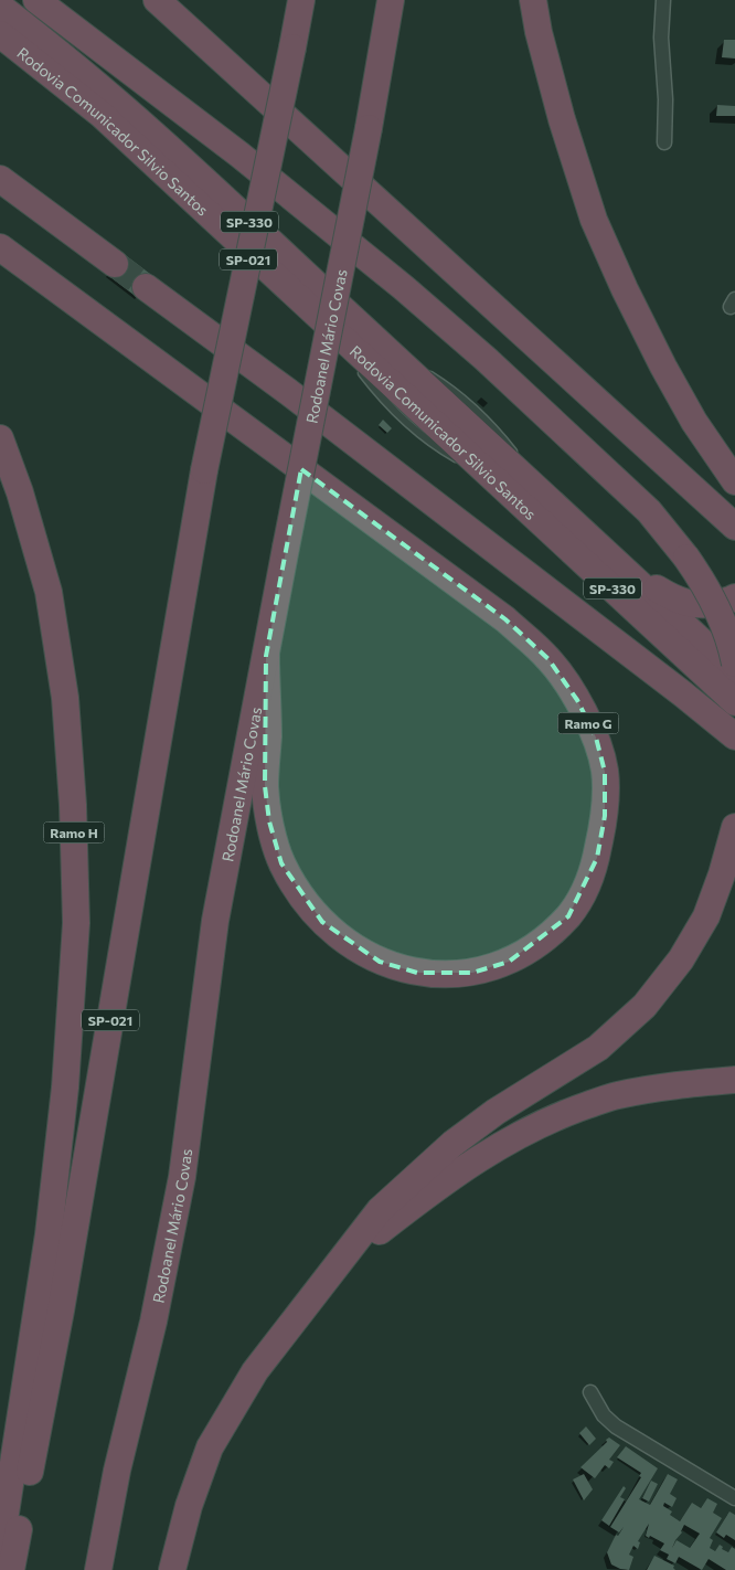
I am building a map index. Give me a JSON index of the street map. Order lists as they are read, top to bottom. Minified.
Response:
{"streets":{"highway":["Rodovia Comunicador Silvio Santos","SP-330","SP-021","Rodoanel Mário Covas","Ramo G","Ramo H"]},"crossings":[["Rodoanel Mário Covas","Ramo G"]]}
